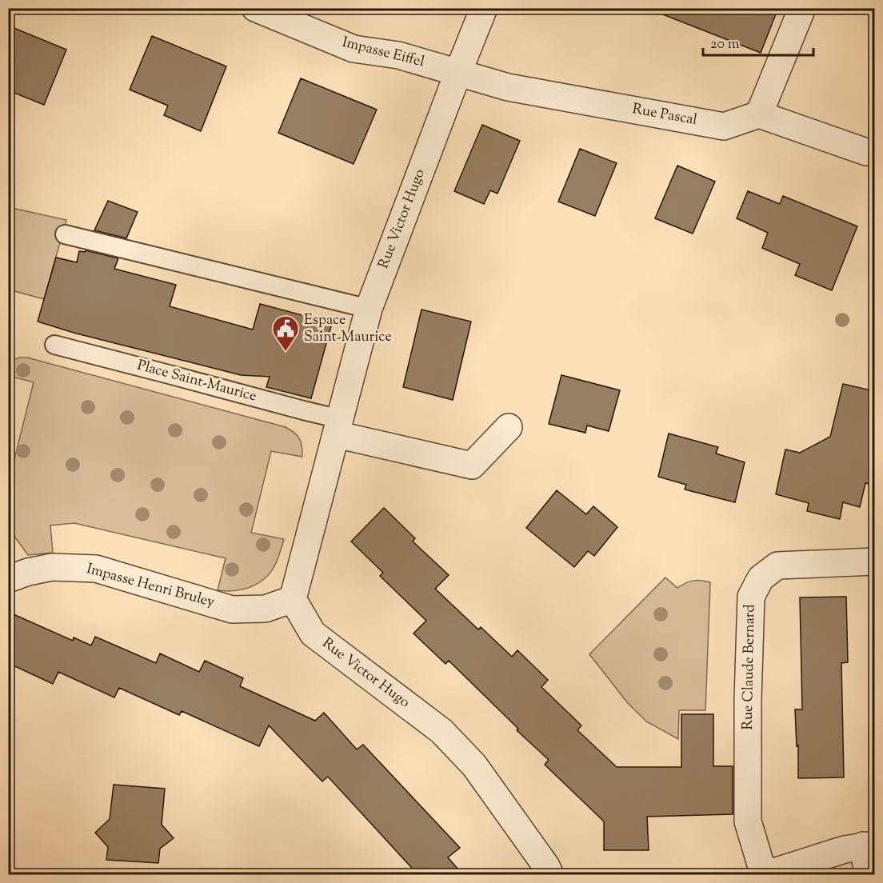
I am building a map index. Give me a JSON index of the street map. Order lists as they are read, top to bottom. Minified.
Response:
{"streets":{"street":["Impasse Eiffel","Rue Pascal","Rue Victor Hugo","Impasse Henri Bruley","Rue Claude Bernard"],"lane":["Place Saint-Maurice"]},"crossings":[["Impasse Eiffel","Rue Pascal"],["Impasse Eiffel","Rue Victor Hugo"],["Rue Pascal","Rue Victor Hugo"],["Rue Victor Hugo","Place Saint-Maurice"],["Rue Victor Hugo","Impasse Henri Bruley"]],"places":{"public building":["Espace Saint-Maurice"]},"scale_bar":"20 m"}
